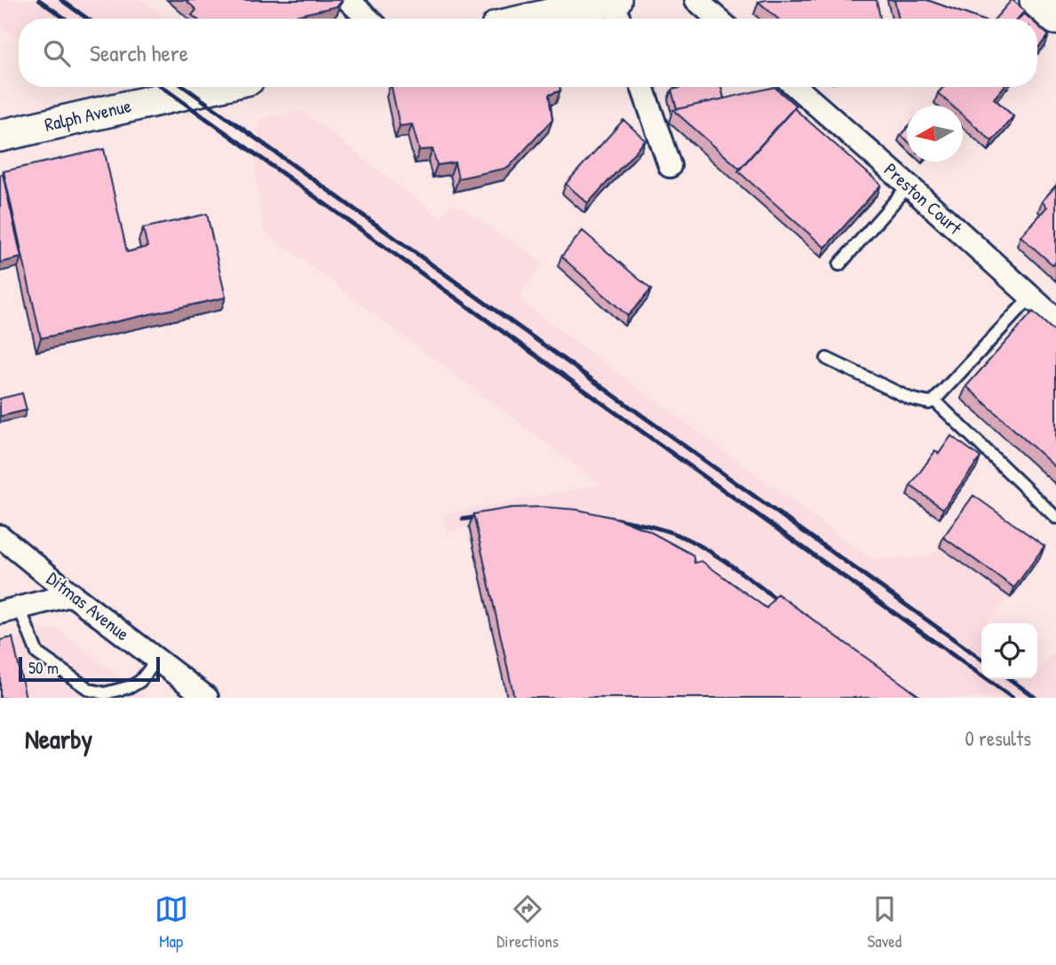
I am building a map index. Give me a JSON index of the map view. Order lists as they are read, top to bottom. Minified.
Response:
{"streets":{"main road":["Ralph Avenue"],"street":["Preston Court","Ditmas Avenue"]},"scale_bar":"50 m","north":"left","page":{"search":"Search here","scale":"50 m","heading":["Nearby","0 results"],"nav":["Map","Directions","Saved"]}}
